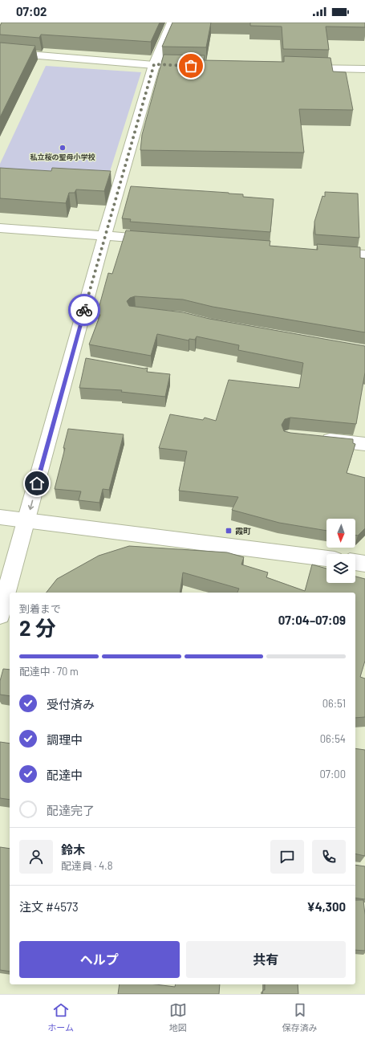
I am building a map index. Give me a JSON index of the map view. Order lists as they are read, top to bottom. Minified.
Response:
{"places":{"other":["私立桜の聖母小学校"],"transit":["霞町"]},"north":"bottom","page":{"status":"07:02","heading":["2 分","到着まで","07:04–07:09"],"panel":["鈴木","配達員 · 4.8","注文 #4573","¥4,300"],"bar":"配達中 · 70 m","list":[["受付済み","06:51"],["調理中","06:54"],["配達中","07:00"],"配達完了"],"buttons":["ヘルプ","共有"],"tabs":["ホーム","地図","保存済み"]}}
